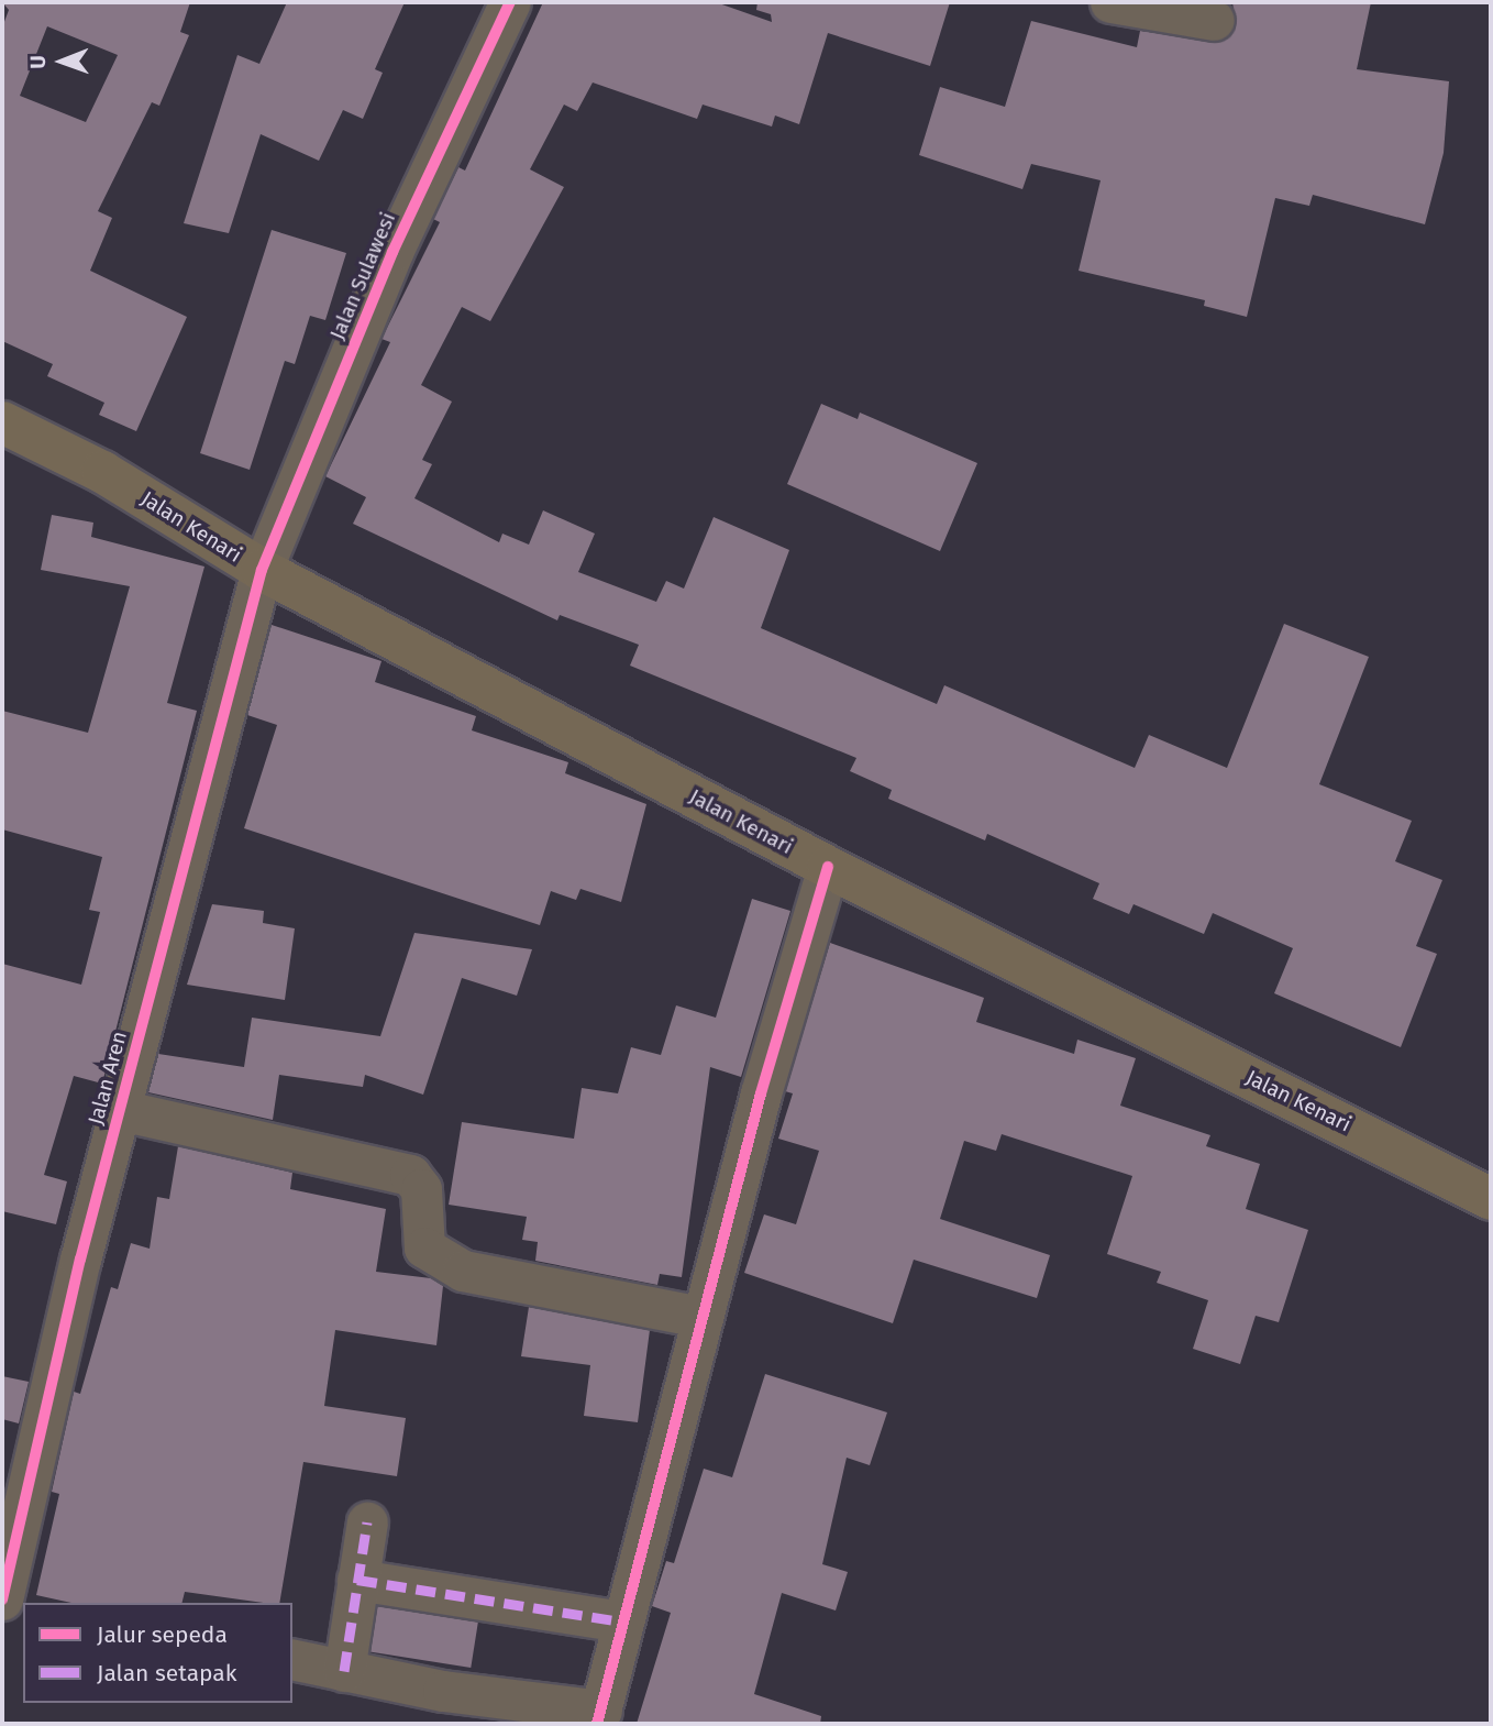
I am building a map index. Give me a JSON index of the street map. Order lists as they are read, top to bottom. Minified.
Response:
{"streets":{"highway":["Jalan Kenari"],"street":["Jalan Sulawesi","Jalan Aren"]},"crossings":[["Jalan Sulawesi","Jalan Kenari"],["Jalan Sulawesi","Jalan Aren"],["Jalan Kenari","Jalan Aren"]],"legend":["Jalur sepeda","Jalan setapak"],"north":"left"}
